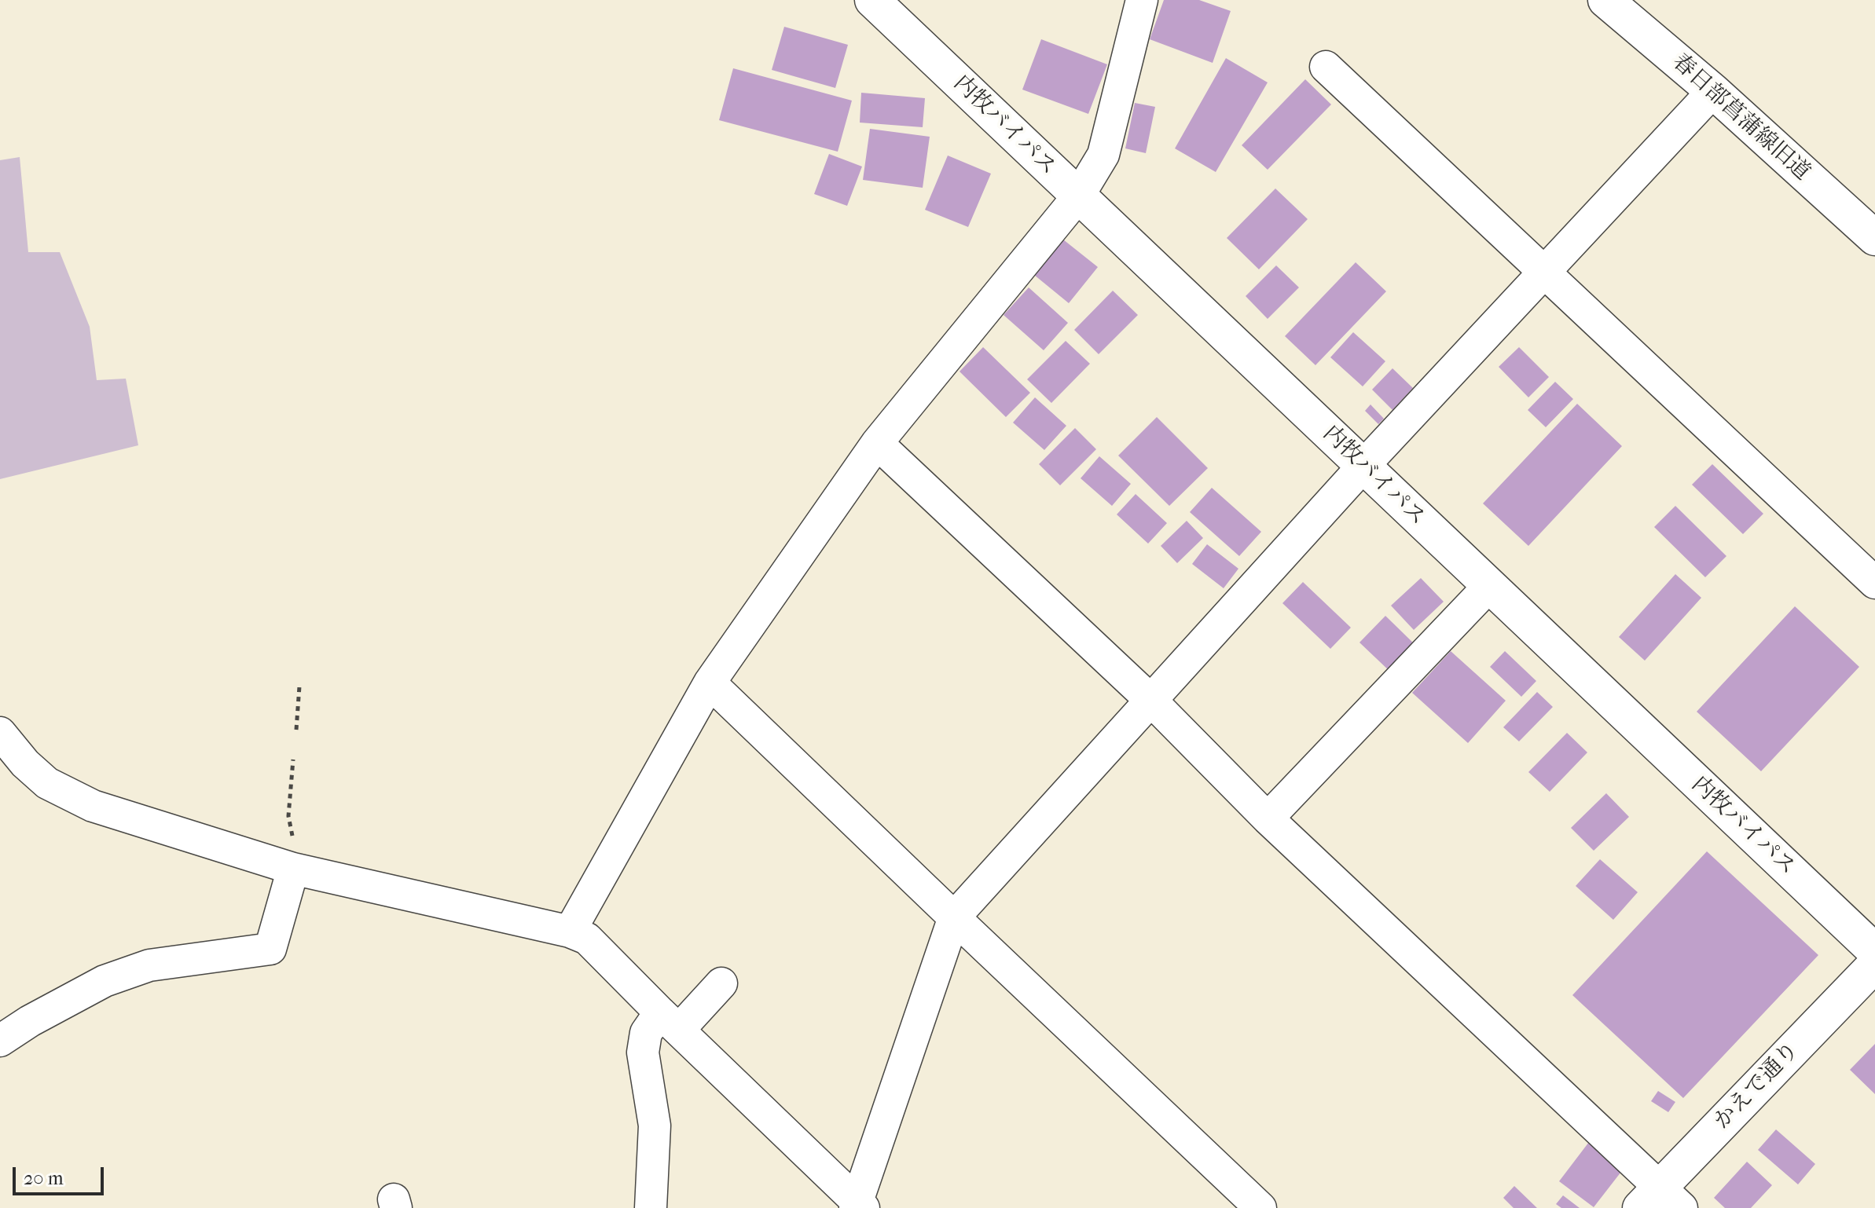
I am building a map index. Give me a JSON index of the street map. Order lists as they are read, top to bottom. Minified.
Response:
{"streets":{"main road":["春日部菖蒲線旧道","内牧バイパス","かえで通り"]},"scale_bar":"20 m"}
